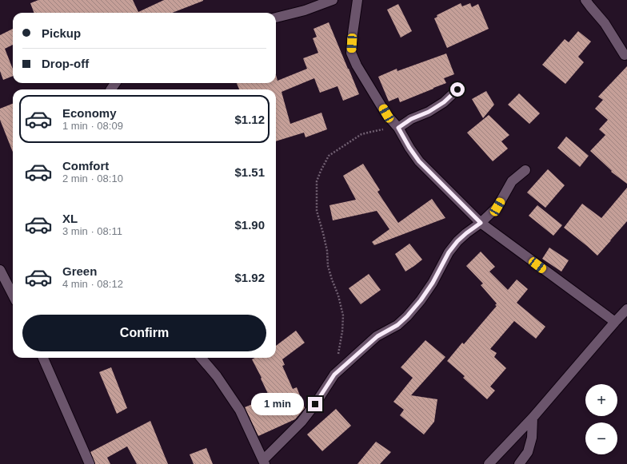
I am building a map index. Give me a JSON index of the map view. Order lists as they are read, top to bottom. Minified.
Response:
{"page":{"banner":["Pickup","Drop-off"],"list":[{"name":"Economy","note":"1 min · 08:09","value":"$1.12"},{"name":"Comfort","note":"2 min · 08:10","value":"$1.51"},{"name":"XL","note":"3 min · 08:11","value":"$1.90"},{"name":"Green","note":"4 min · 08:12","value":"$1.92"}],"buttons":"Confirm","map_buttons":["+","−"],"bubble":"1 min"}}
